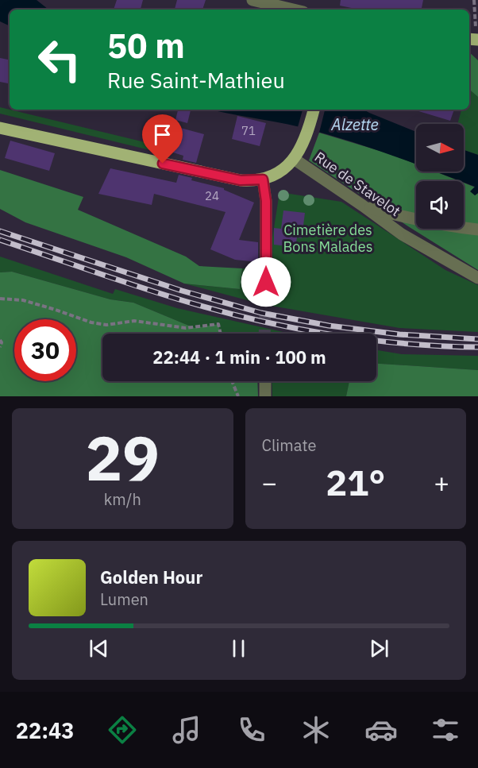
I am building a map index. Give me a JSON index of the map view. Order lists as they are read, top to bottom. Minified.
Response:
{"streets":{"street":["Rue de Stavelot"]},"water":["Alzette"],"parks":["Cimetière des Bons Malades"],"house_numbers":["71","24"],"north":"right","page":{"turn":["50 m","Rue Saint-Mathieu"],"limit":"30","trip":"22:44 · 1 min · 100 m","tile":[["29","km/h"],"Climate"],"heat":["−","21°","+"],"song":["Golden Hour","Lumen"],"tabs":"22:43"}}
